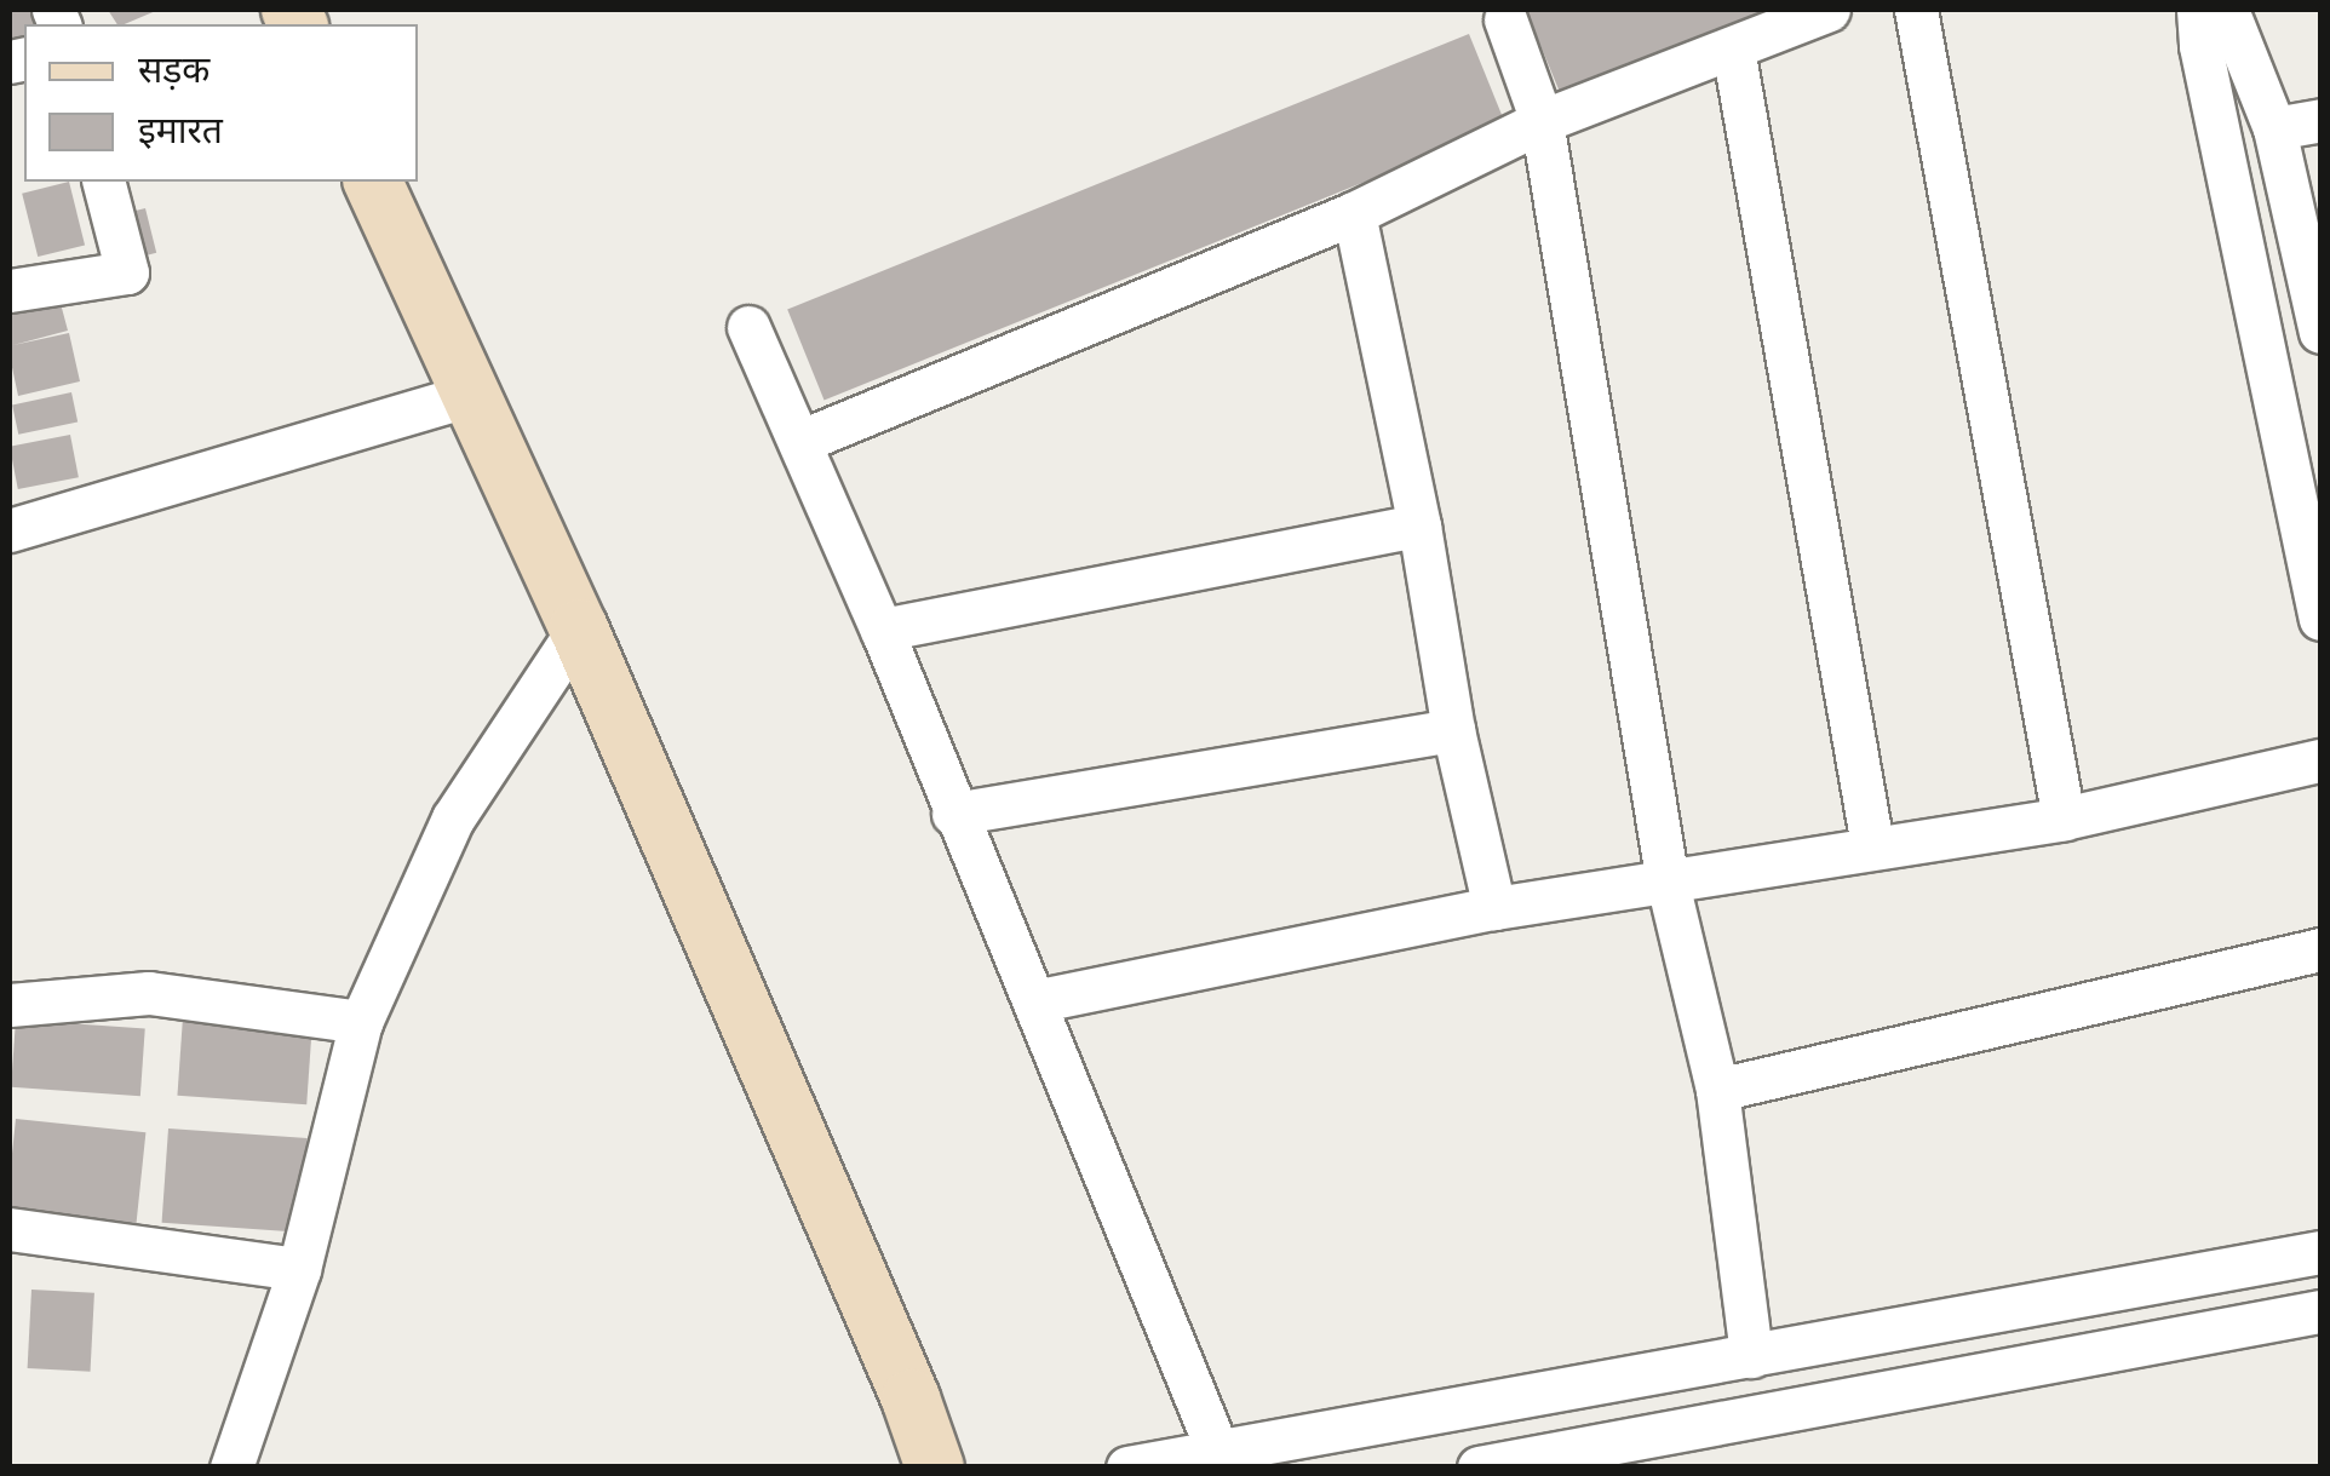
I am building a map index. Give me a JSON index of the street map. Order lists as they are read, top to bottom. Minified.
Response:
{"legend":["सड़क","इमारत"]}
